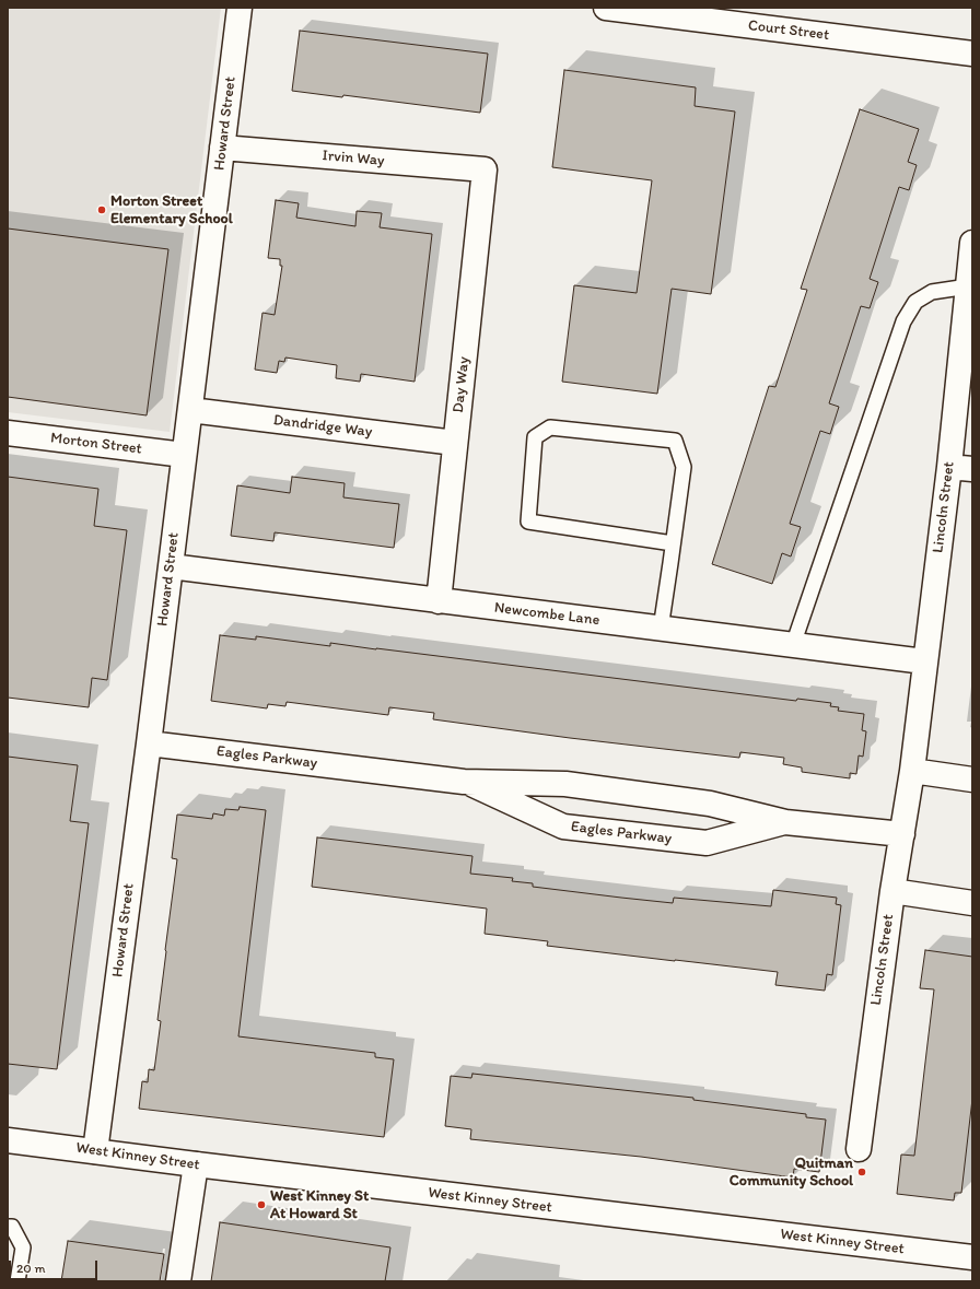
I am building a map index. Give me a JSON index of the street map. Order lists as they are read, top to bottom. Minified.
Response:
{"streets":{"street":["Court Street","Howard Street","Irvin Way","Day Way","Dandridge Way","Morton Street","Lincoln Street","Newcombe Lane","Eagles Parkway","West Kinney Street"]},"crossings":[["Howard Street","Irvin Way"],["Howard Street","Dandridge Way"],["Howard Street","Morton Street"],["Howard Street","Newcombe Lane"],["Howard Street","Eagles Parkway"],["Howard Street","West Kinney Street"],["Irvin Way","Day Way"],["Day Way","Dandridge Way"],["Day Way","Newcombe Lane"],["Lincoln Street","Newcombe Lane"],["Lincoln Street","Eagles Parkway"]],"places":["Morton Street Elementary School","Quitman Community School","West Kinney St At Howard St"],"scale_bar":"20 m"}
